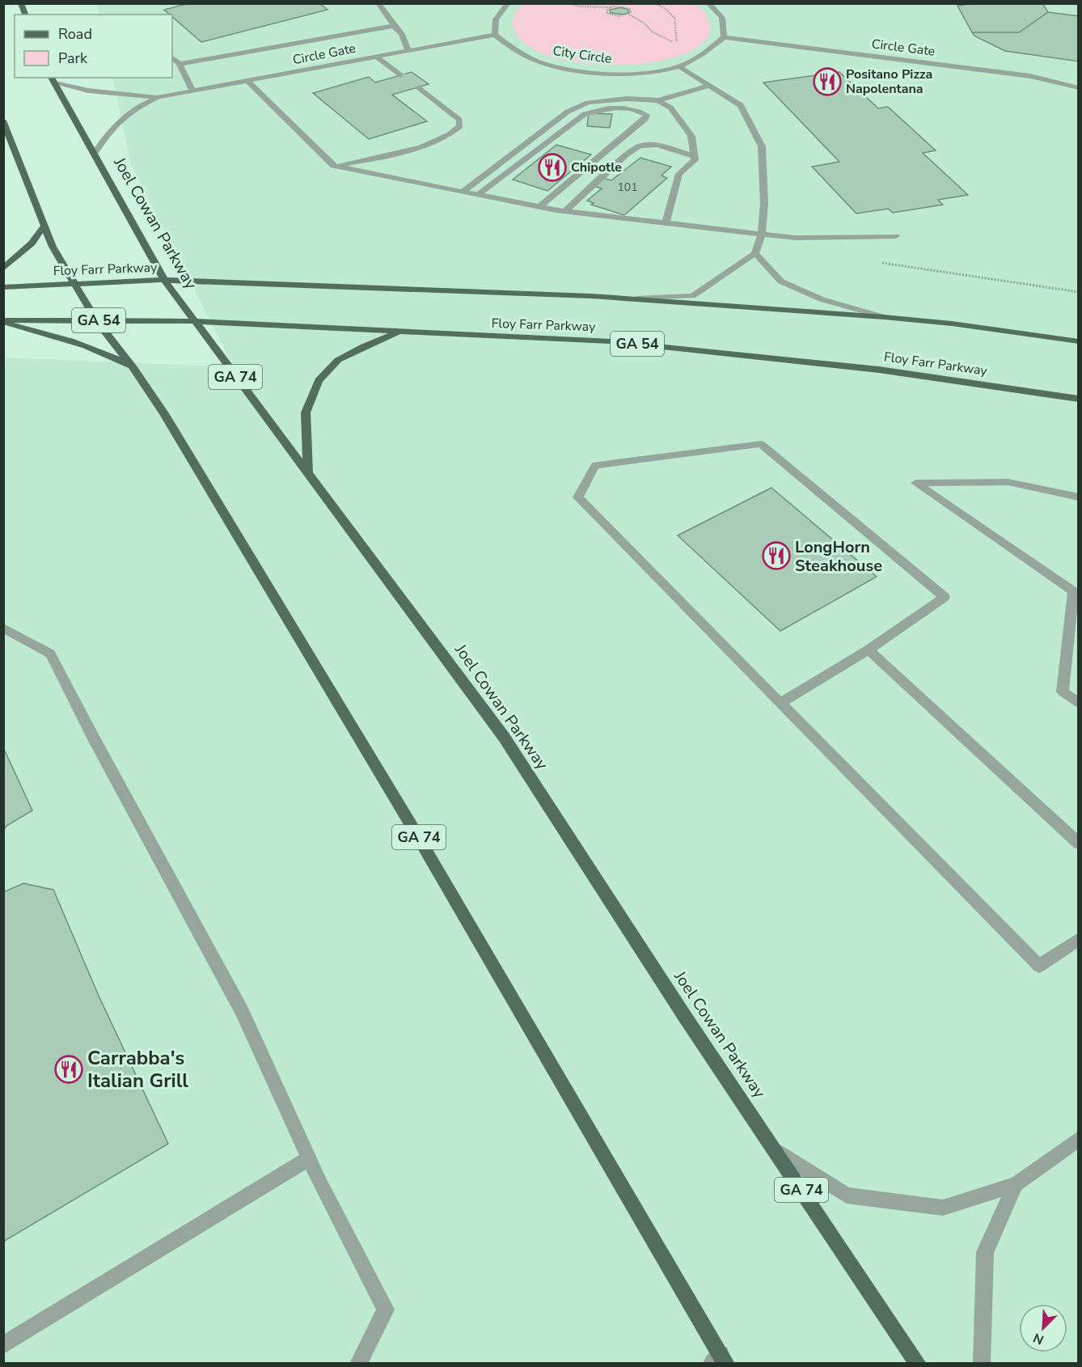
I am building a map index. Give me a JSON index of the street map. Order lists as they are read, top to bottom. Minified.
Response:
{"streets":{"main road":["Joel Cowan Parkway","Floy Farr Parkway","GA 54","GA 74"],"street":["Circle Gate","City Circle"]},"crossings":[["Circle Gate","City Circle"],["Circle Gate","Joel Cowan Parkway"],["Joel Cowan Parkway","Floy Farr Parkway"],["Floy Farr Parkway","GA 74"]],"places":{"restaurant":["Positano Pizza Napolentana","Chipotle","LongHorn Steakhouse","Carrabba's Italian Grill"]},"house_numbers":["101"],"legend":["Road","Park"],"north":"bottom left"}
